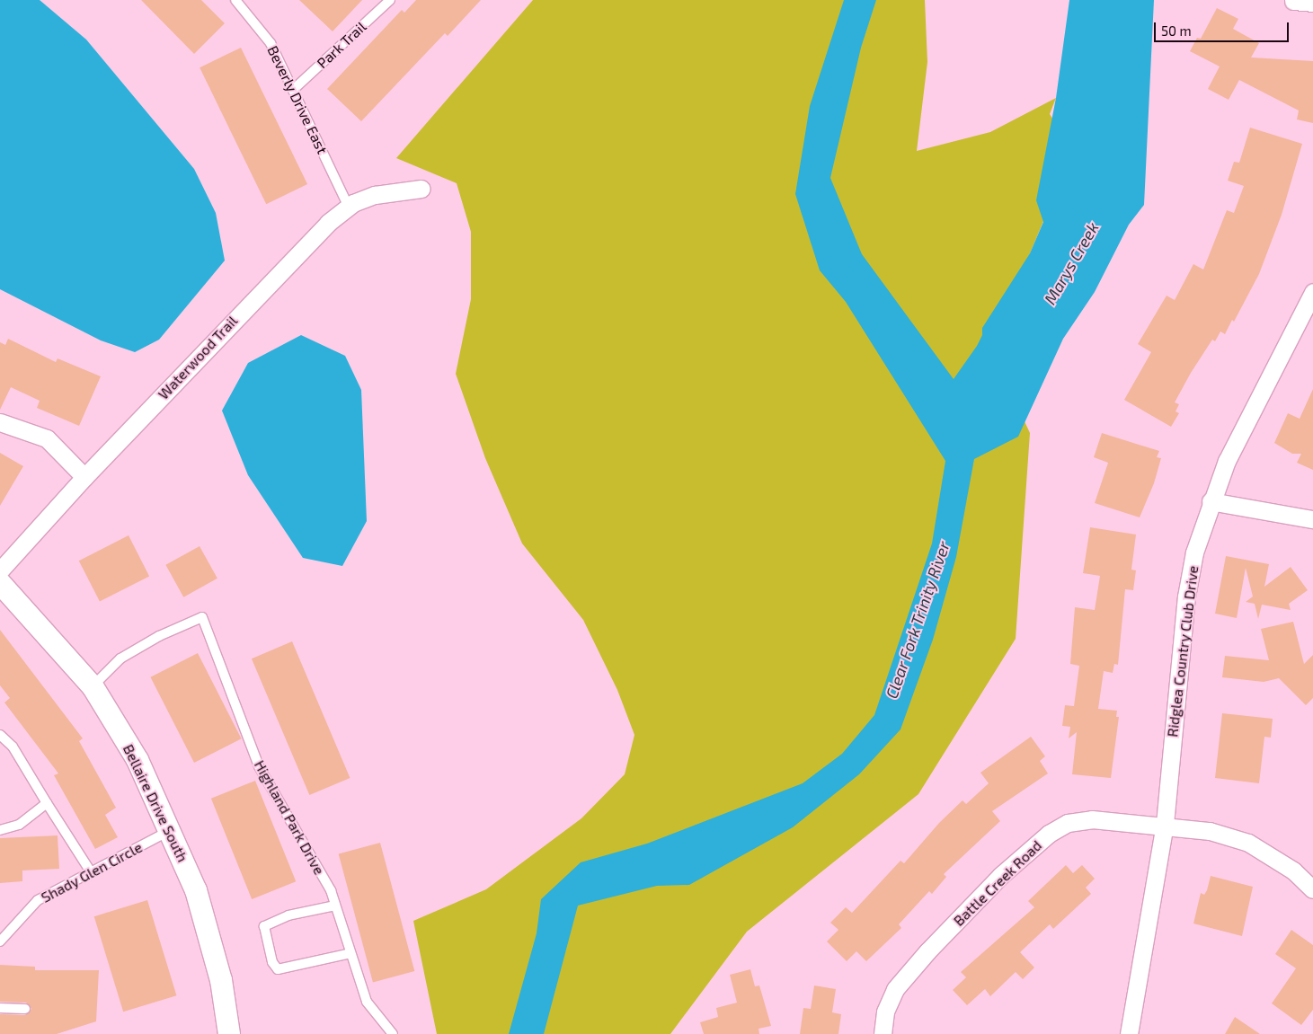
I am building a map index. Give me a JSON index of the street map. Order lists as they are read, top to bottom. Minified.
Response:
{"streets":{"street":["Waterwood Trail","Ridglea Country Club Drive","Bellaire Drive South","Battle Creek Road"],"lane":["Park Trail","Beverly Drive East","Highland Park Drive","Shady Glen Circle"]},"crossings":[["Park Trail","Beverly Drive East"],["Beverly Drive East","Waterwood Trail"],["Ridglea Country Club Drive","Battle Creek Road"],["Bellaire Drive South","Highland Park Drive"],["Bellaire Drive South","Shady Glen Circle"]],"water":["Marys Creek","Clear Fork Trinity River"],"scale_bar":"50 m"}
